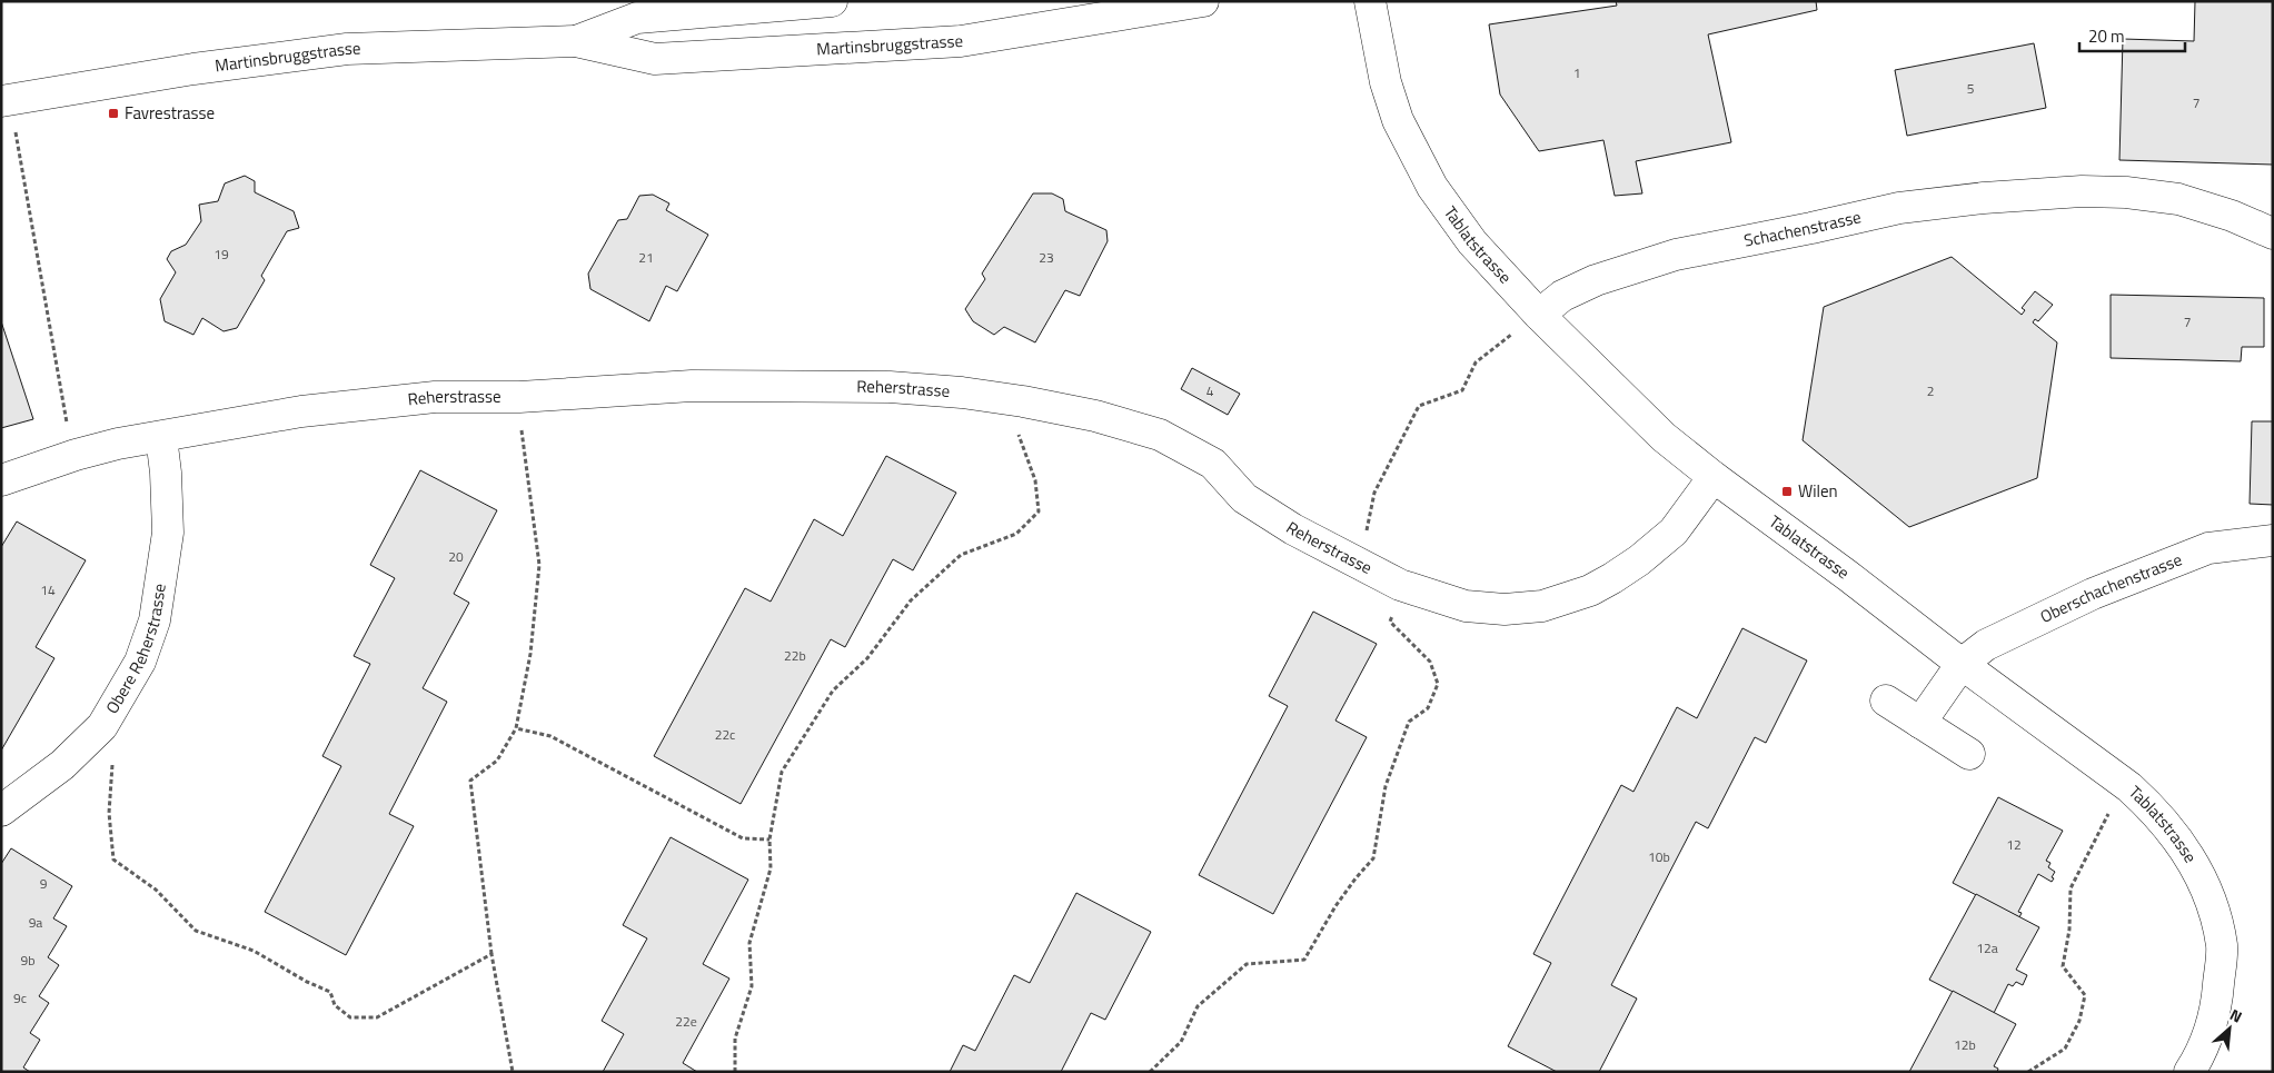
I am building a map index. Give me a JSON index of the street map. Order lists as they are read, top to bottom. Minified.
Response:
{"streets":{"street":["Martinsbruggstrasse","Schachenstrasse","Tablatstrasse","Reherstrasse","Oberschachenstrasse","Obere Reherstrasse"]},"crossings":[["Schachenstrasse","Tablatstrasse"],["Tablatstrasse","Reherstrasse"],["Tablatstrasse","Oberschachenstrasse"],["Reherstrasse","Obere Reherstrasse"]],"places":{"transit":["Favrestrasse","Wilen"]},"house_numbers":["1","5","7","19","21","23","7","4","2","20","14","22b","22c","12","10b","9","9a","12a","9b","9c","22e","12b"],"scale_bar":"20 m","north":"top right"}
